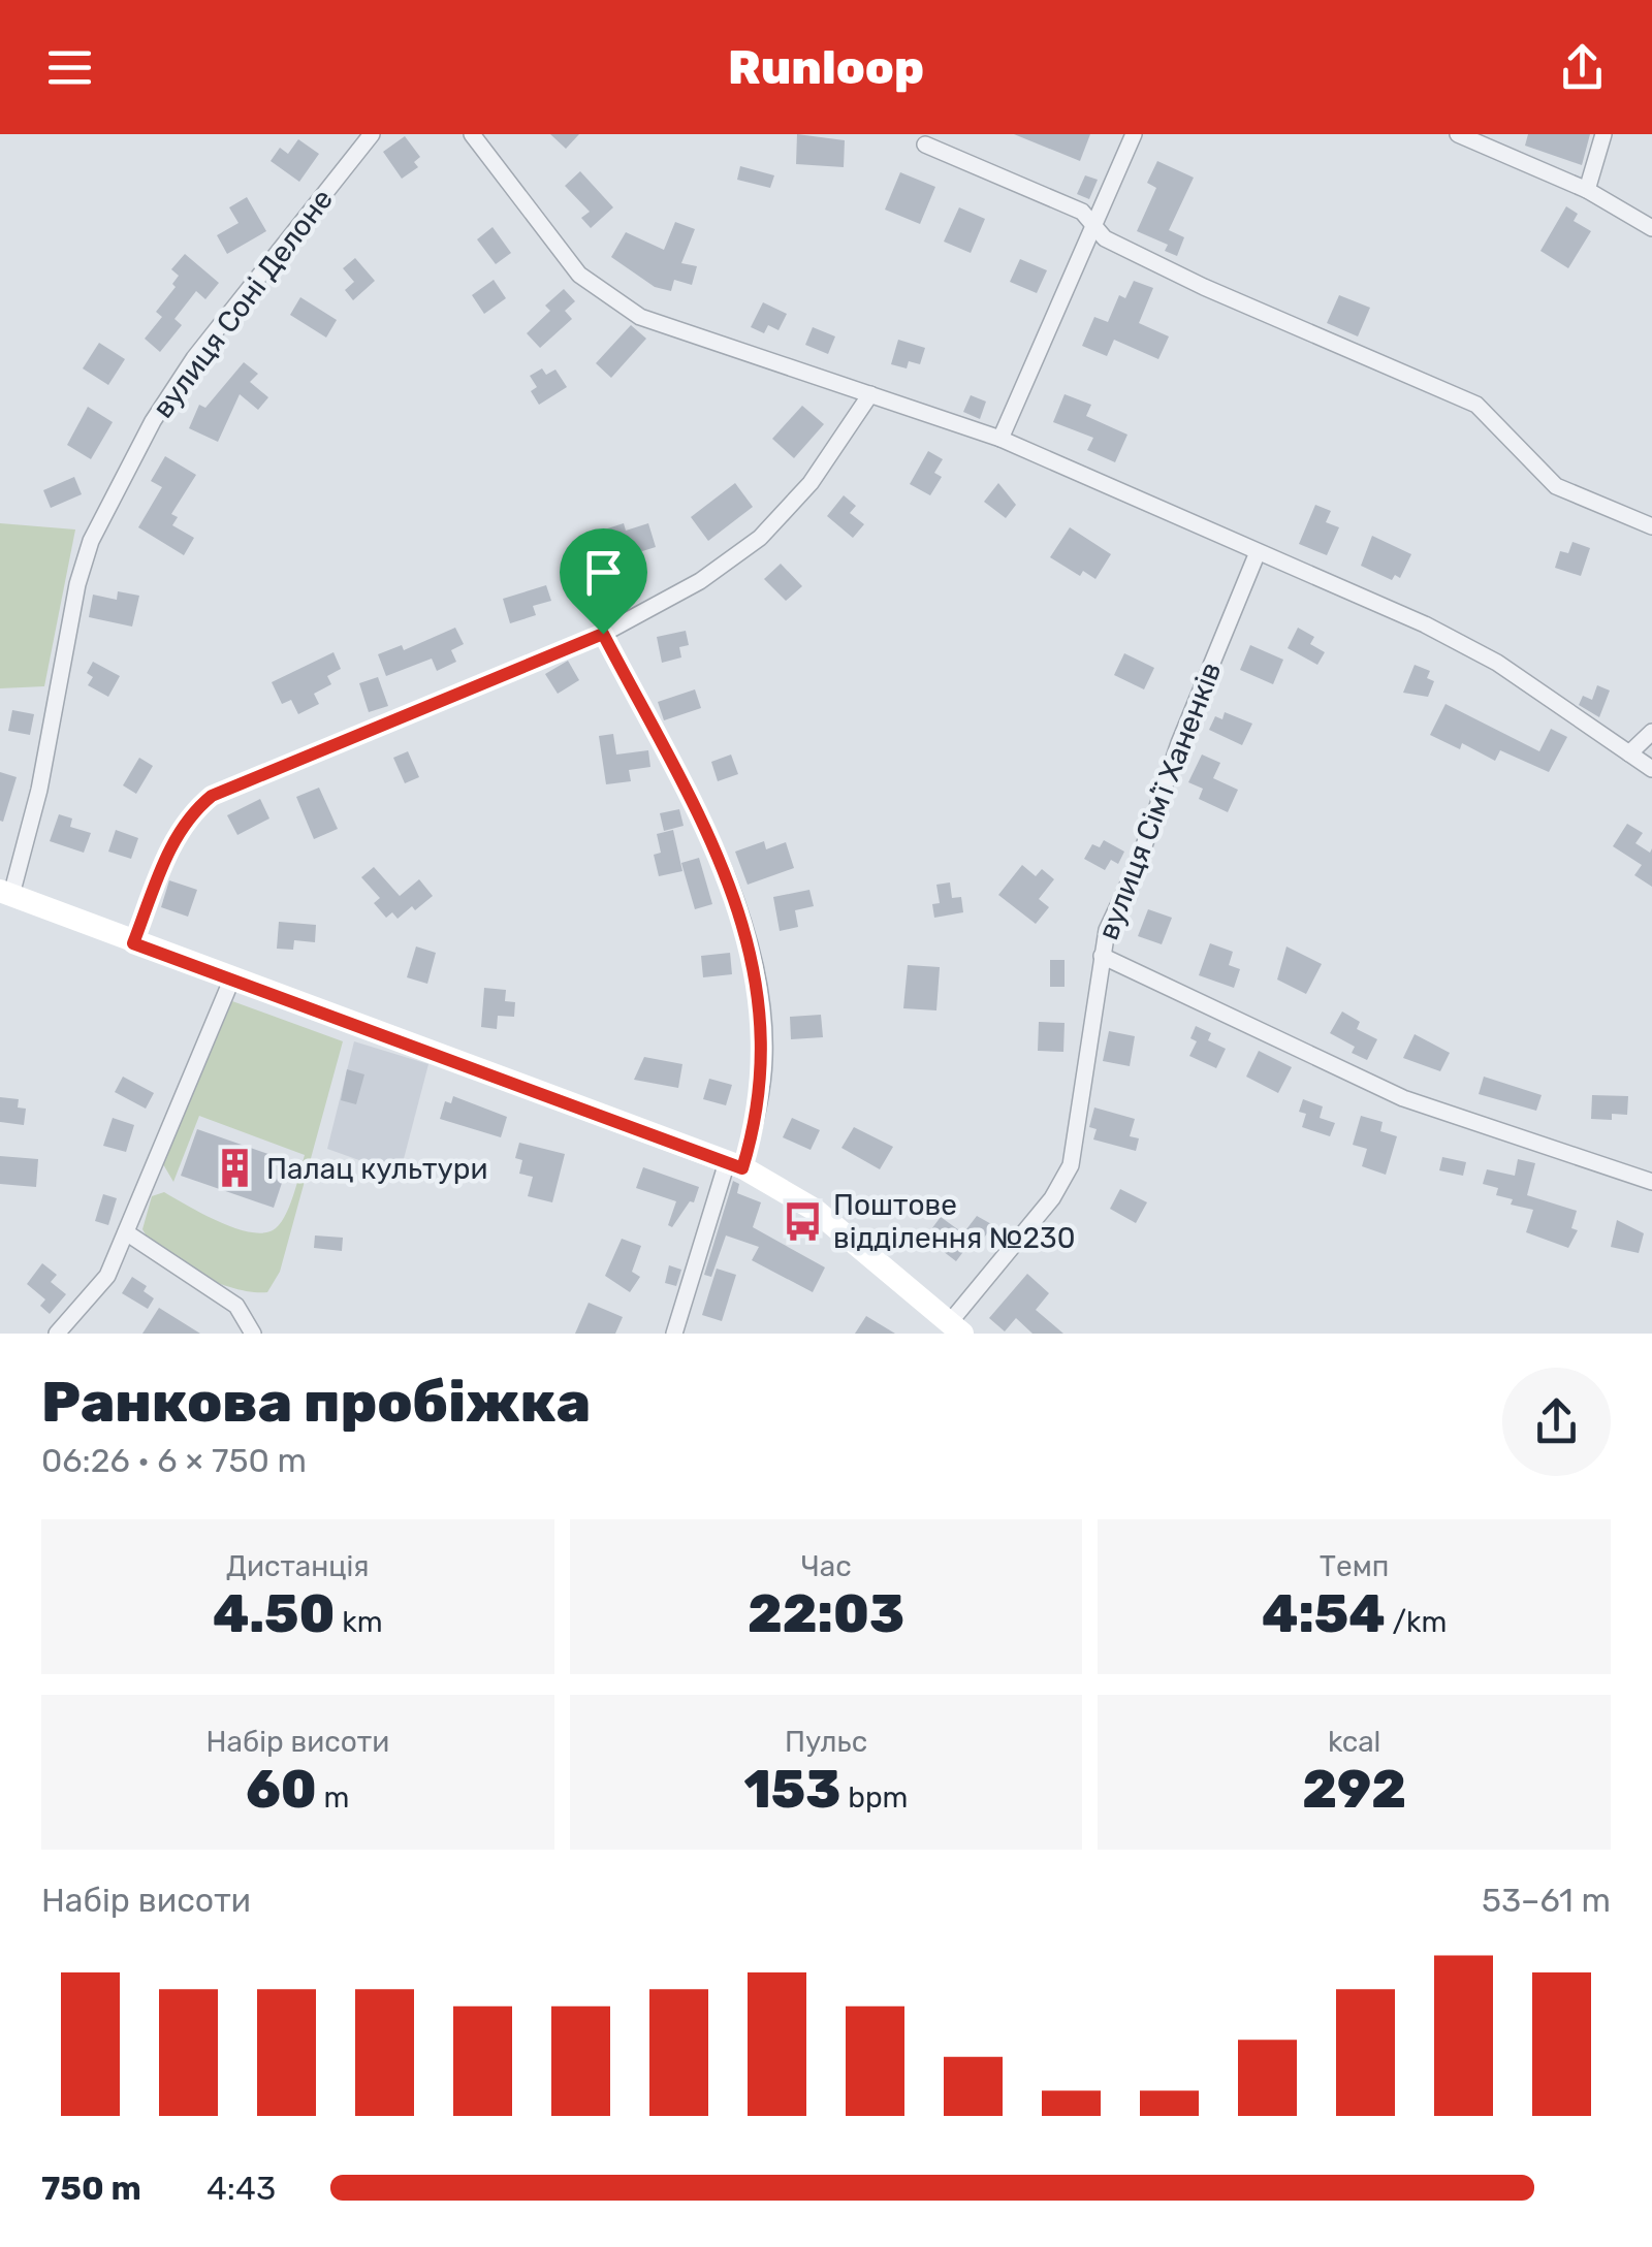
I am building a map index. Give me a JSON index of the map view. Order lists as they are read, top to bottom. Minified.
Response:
{"streets":{"street":["вулиця Соні Делоне","вулиця Сімʼї Ханенків"]},"places":{"building":["Палац культури"],"bus stop":["Поштове відділення №230"]},"page":{"header":"Runloop","heading":["Ранкова пробіжка","06:26 · 6 × 750 m"],"stats":[["Дистанція","4.50 km"],["Час","22:03"],["Темп","4:54 /km"],["Набір висоти","60 m"],["Пульс","153 bpm"],["kcal","292"]],"chart":["Набір висоти","53–61 m"],"list":[{"name":"750 m","note":"4:43"}]}}
